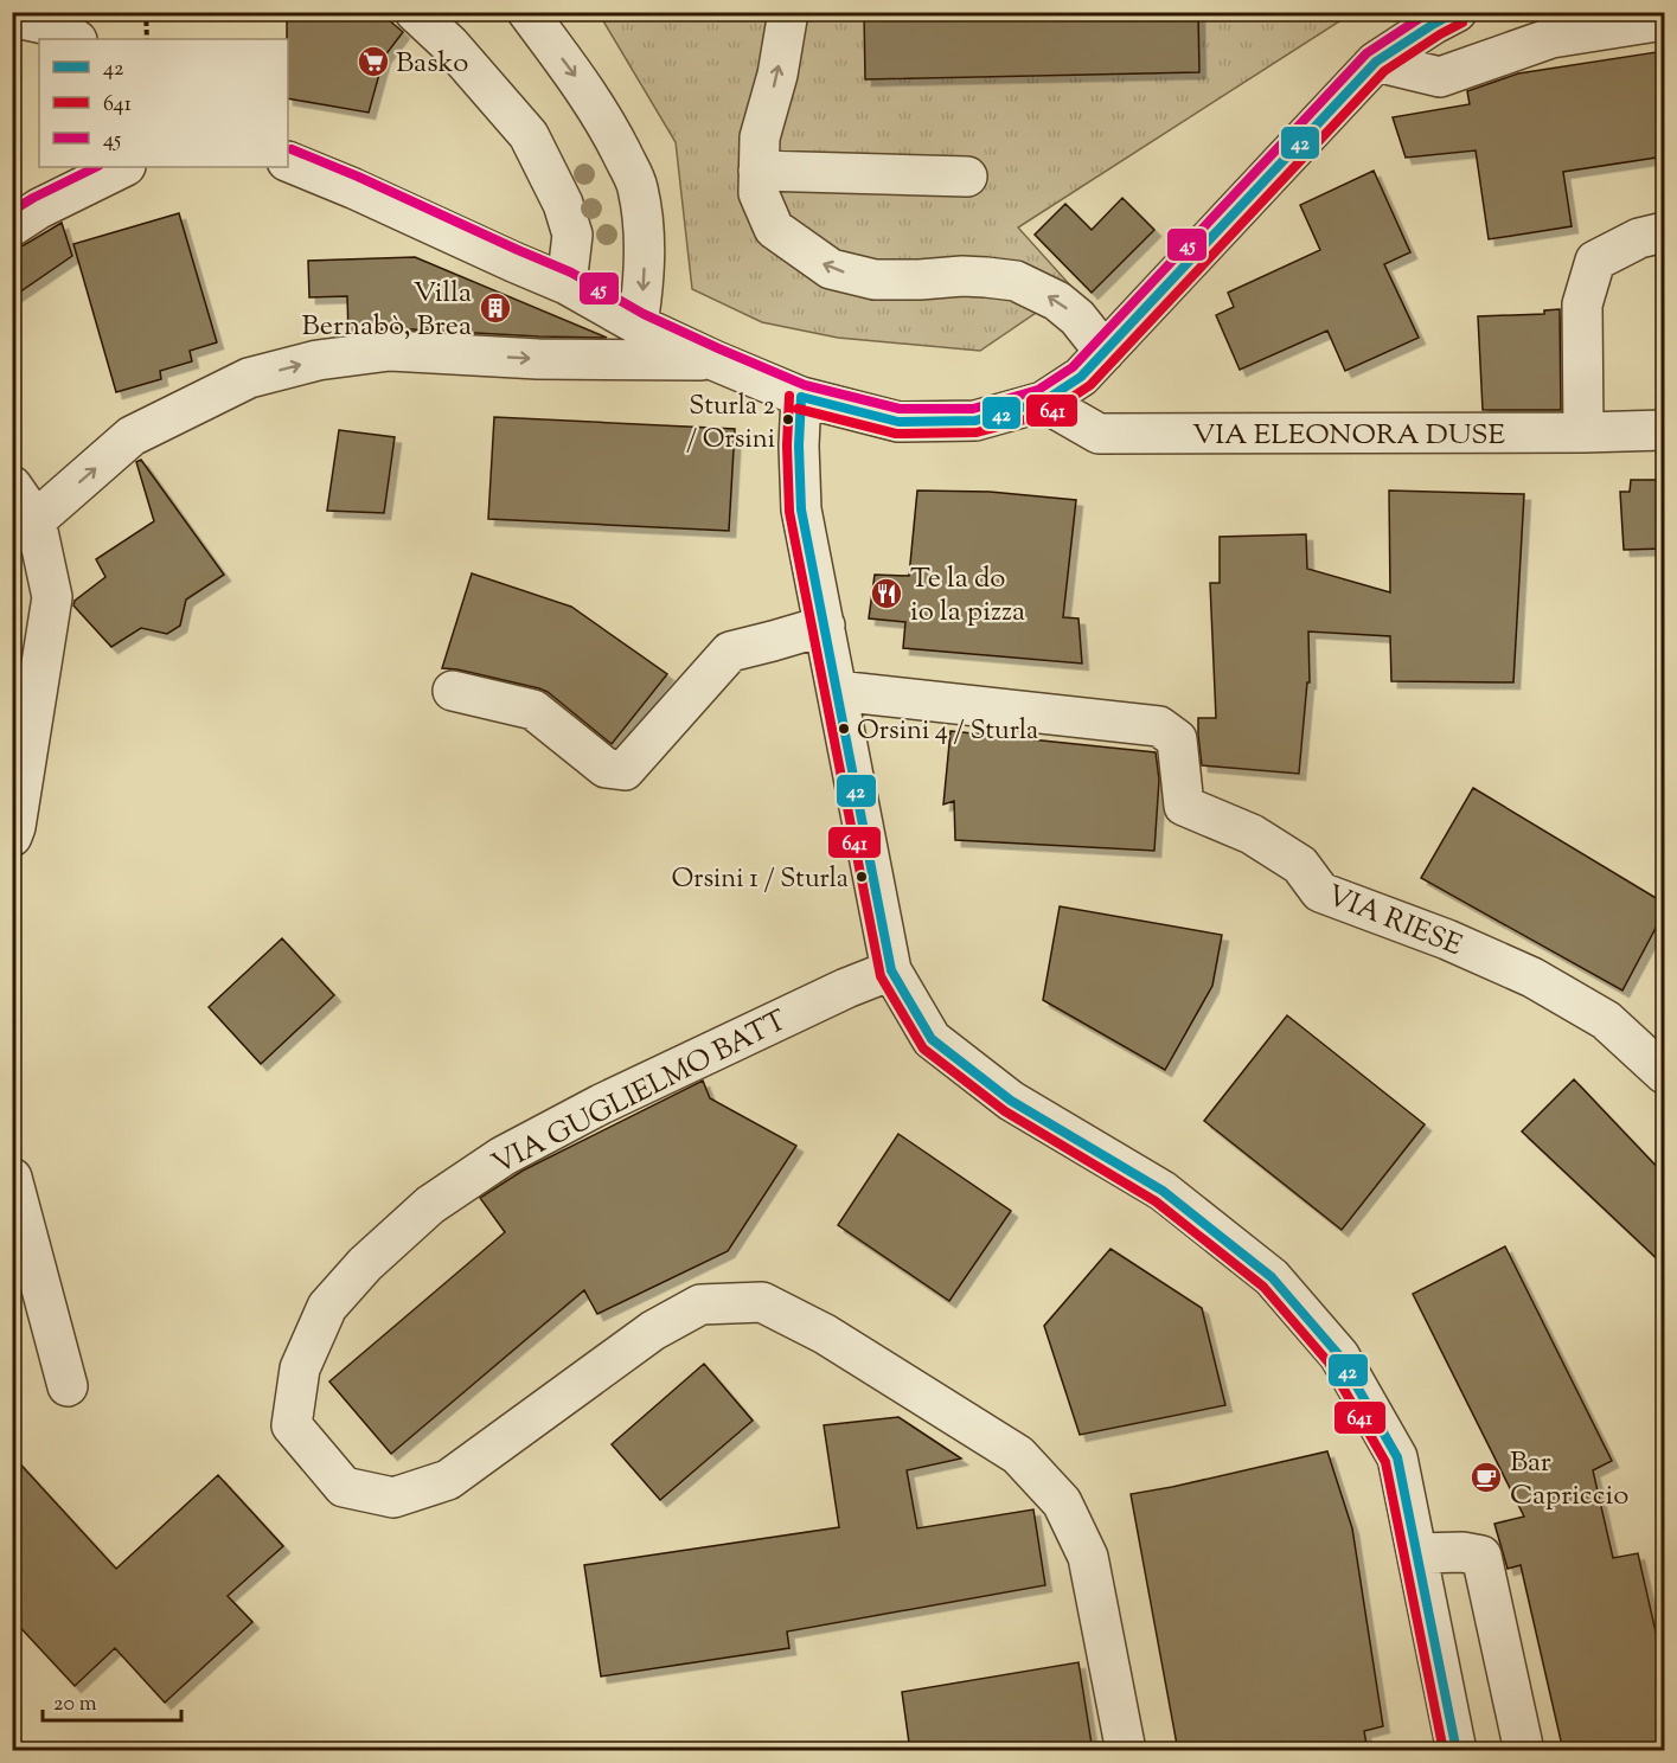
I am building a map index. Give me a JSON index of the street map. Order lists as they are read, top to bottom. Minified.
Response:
{"streets":{"street":["VIA ELEONORA DUSE","VIA RIESE","VIA GUGLIELMO BATT"]},"places":{"supermarket":["Basko"],"building":["Villa Bernabò, Brea"],"other":["Sturla 2 / Orsini","Orsini 4 / Sturla","Orsini 1 / Sturla"],"restaurant":["Te la do io la pizza"],"cafe":["Bar Capriccio"]},"lines":["transit line 42","transit line 45","transit line 641"],"legend":["42","641","45"],"scale_bar":"20 m"}
